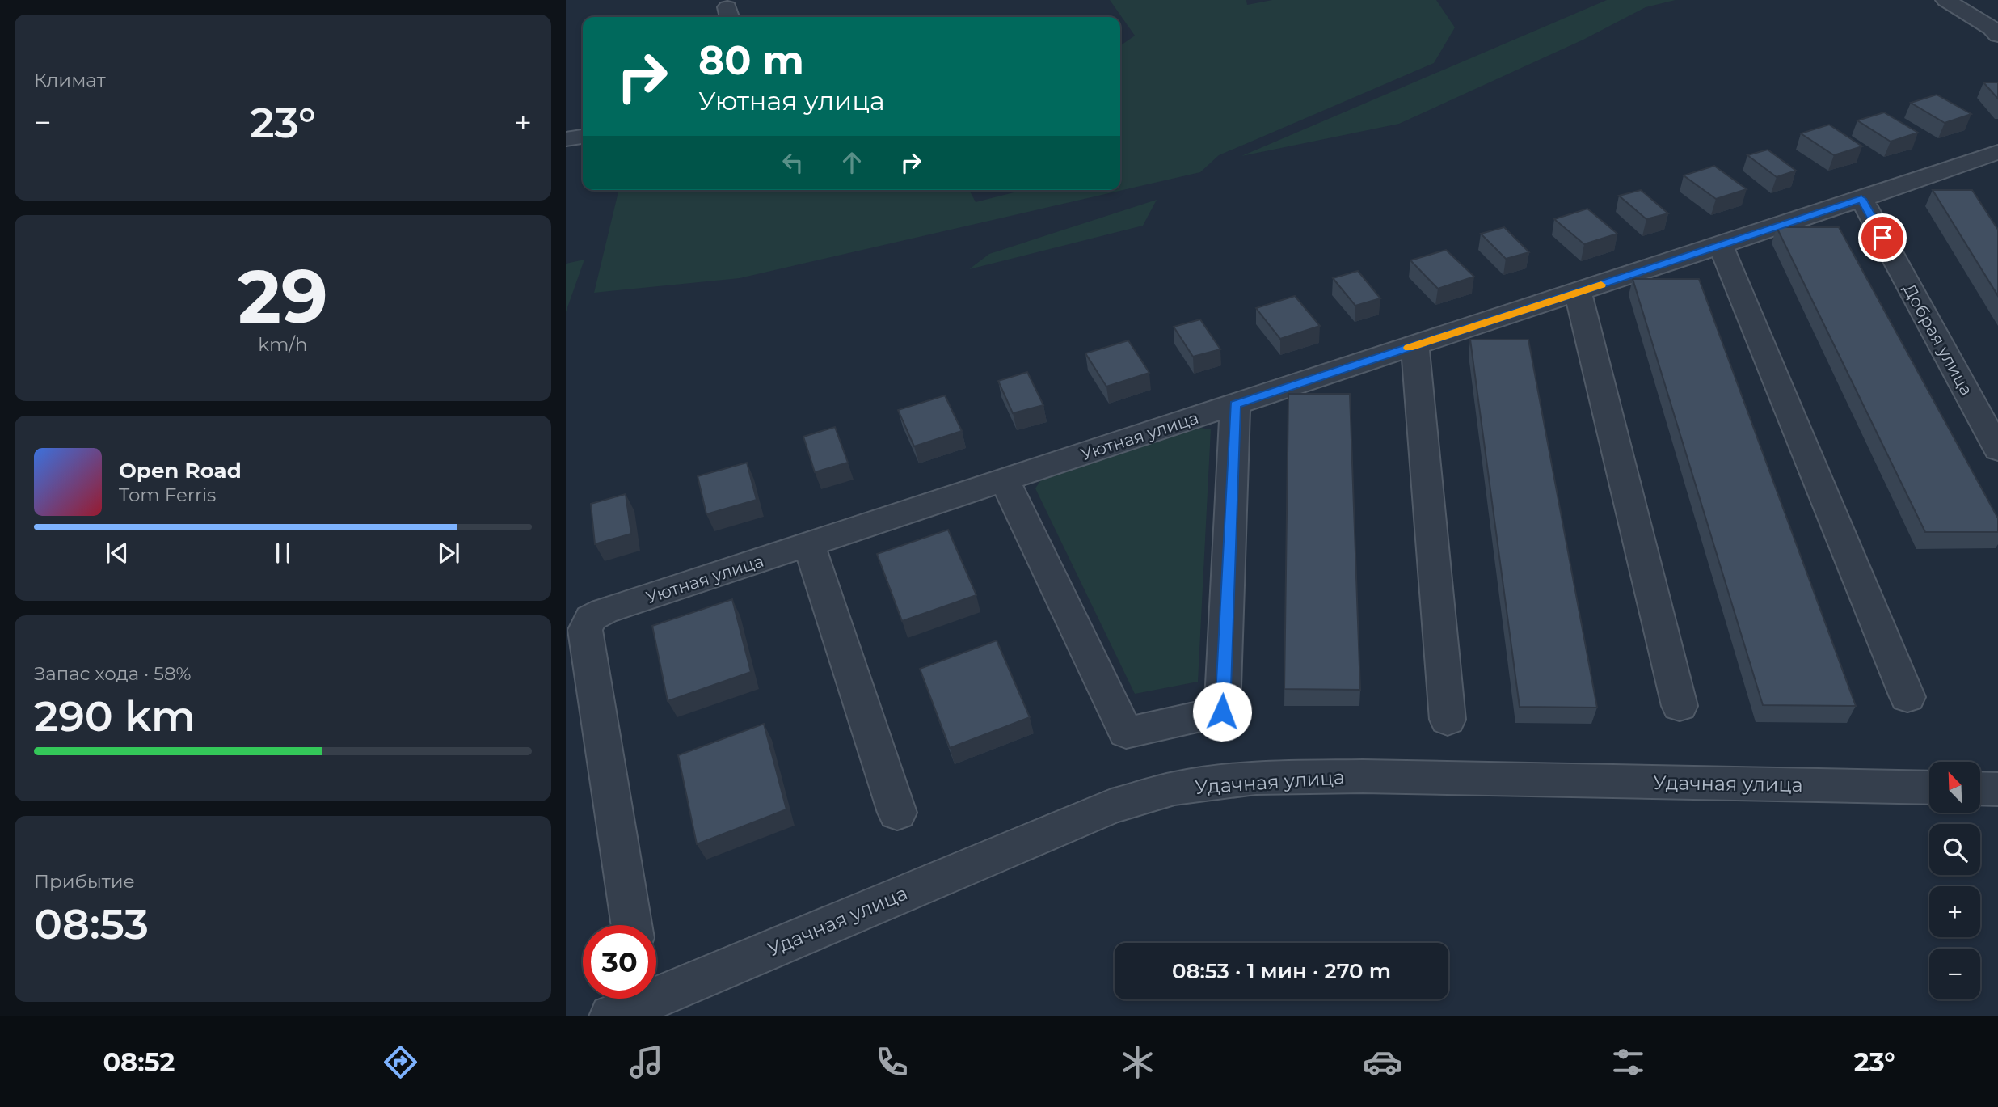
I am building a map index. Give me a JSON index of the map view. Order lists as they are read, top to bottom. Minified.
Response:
{"streets":{"street":["Добрая улица","Уютная улица","Удачная улица"]},"crossings":[["Добрая улица","Уютная улица"]],"north":"top left","page":{"tile":["Климат",["29","km/h"],["Запас хода · 58%","290 km"],["Прибытие","08:53"]],"turn":["80 m","Уютная улица"],"heat":["−","23°","+"],"song":["Open Road","Tom Ferris"],"map_buttons":["+","−"],"limit":"30","trip":"08:53 · 1 мин · 270 m","tabs":["08:52","23°"]}}
